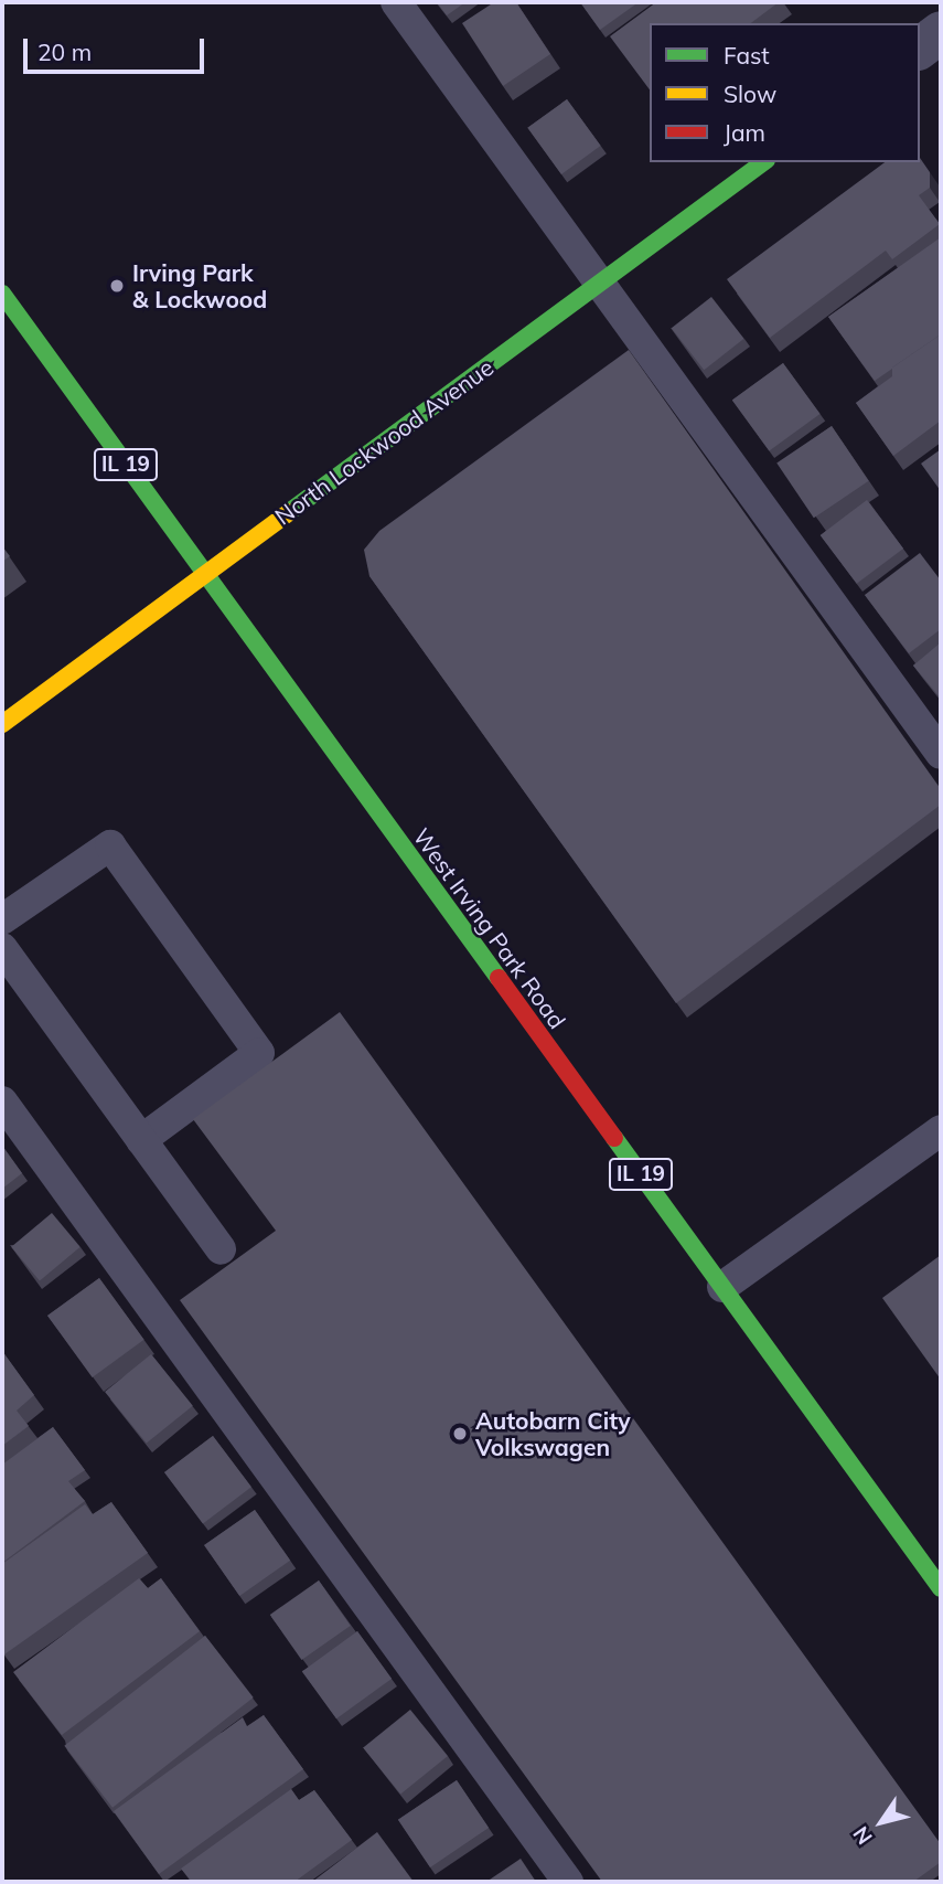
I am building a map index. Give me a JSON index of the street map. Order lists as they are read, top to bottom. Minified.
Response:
{"streets":{"main road":["North Lockwood Avenue","IL 19","West Irving Park Road"]},"crossings":[["North Lockwood Avenue","West Irving Park Road"]],"places":["Irving Park & Lockwood","Autobarn City Volkswagen"],"legend":["Fast","Slow","Jam"],"scale_bar":"20 m","north":"bottom left"}
